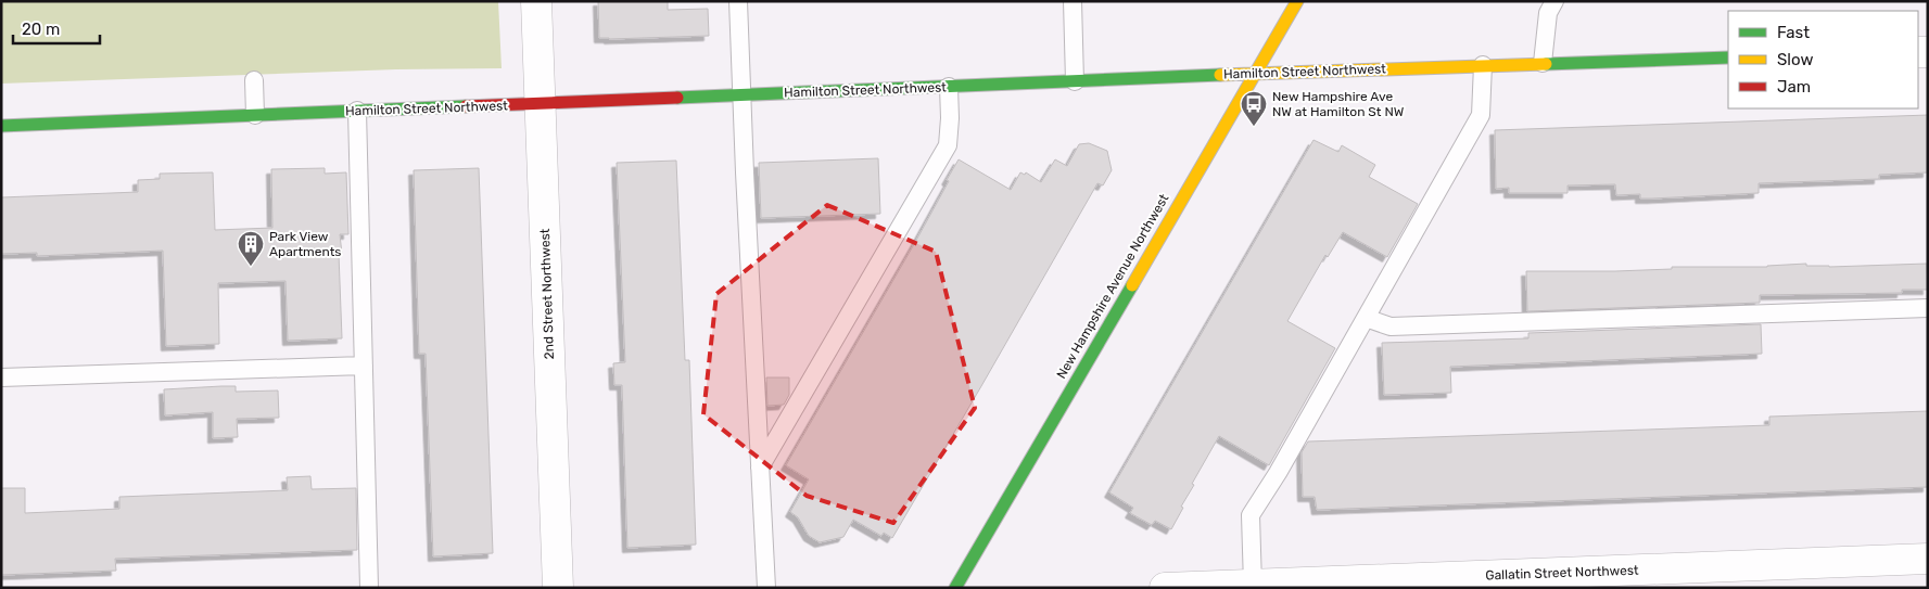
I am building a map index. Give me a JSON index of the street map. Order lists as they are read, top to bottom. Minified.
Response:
{"streets":{"street":["Hamilton Street Northwest","New Hampshire Avenue Northwest","2nd Street Northwest","Gallatin Street Northwest"]},"crossings":[["Hamilton Street Northwest","New Hampshire Avenue Northwest"],["Hamilton Street Northwest","2nd Street Northwest"]],"places":{"bus stop":["New Hampshire Ave NW at Hamilton St NW"],"building":["Park View Apartments"]},"legend":["Fast","Slow","Jam"],"scale_bar":"20 m"}
